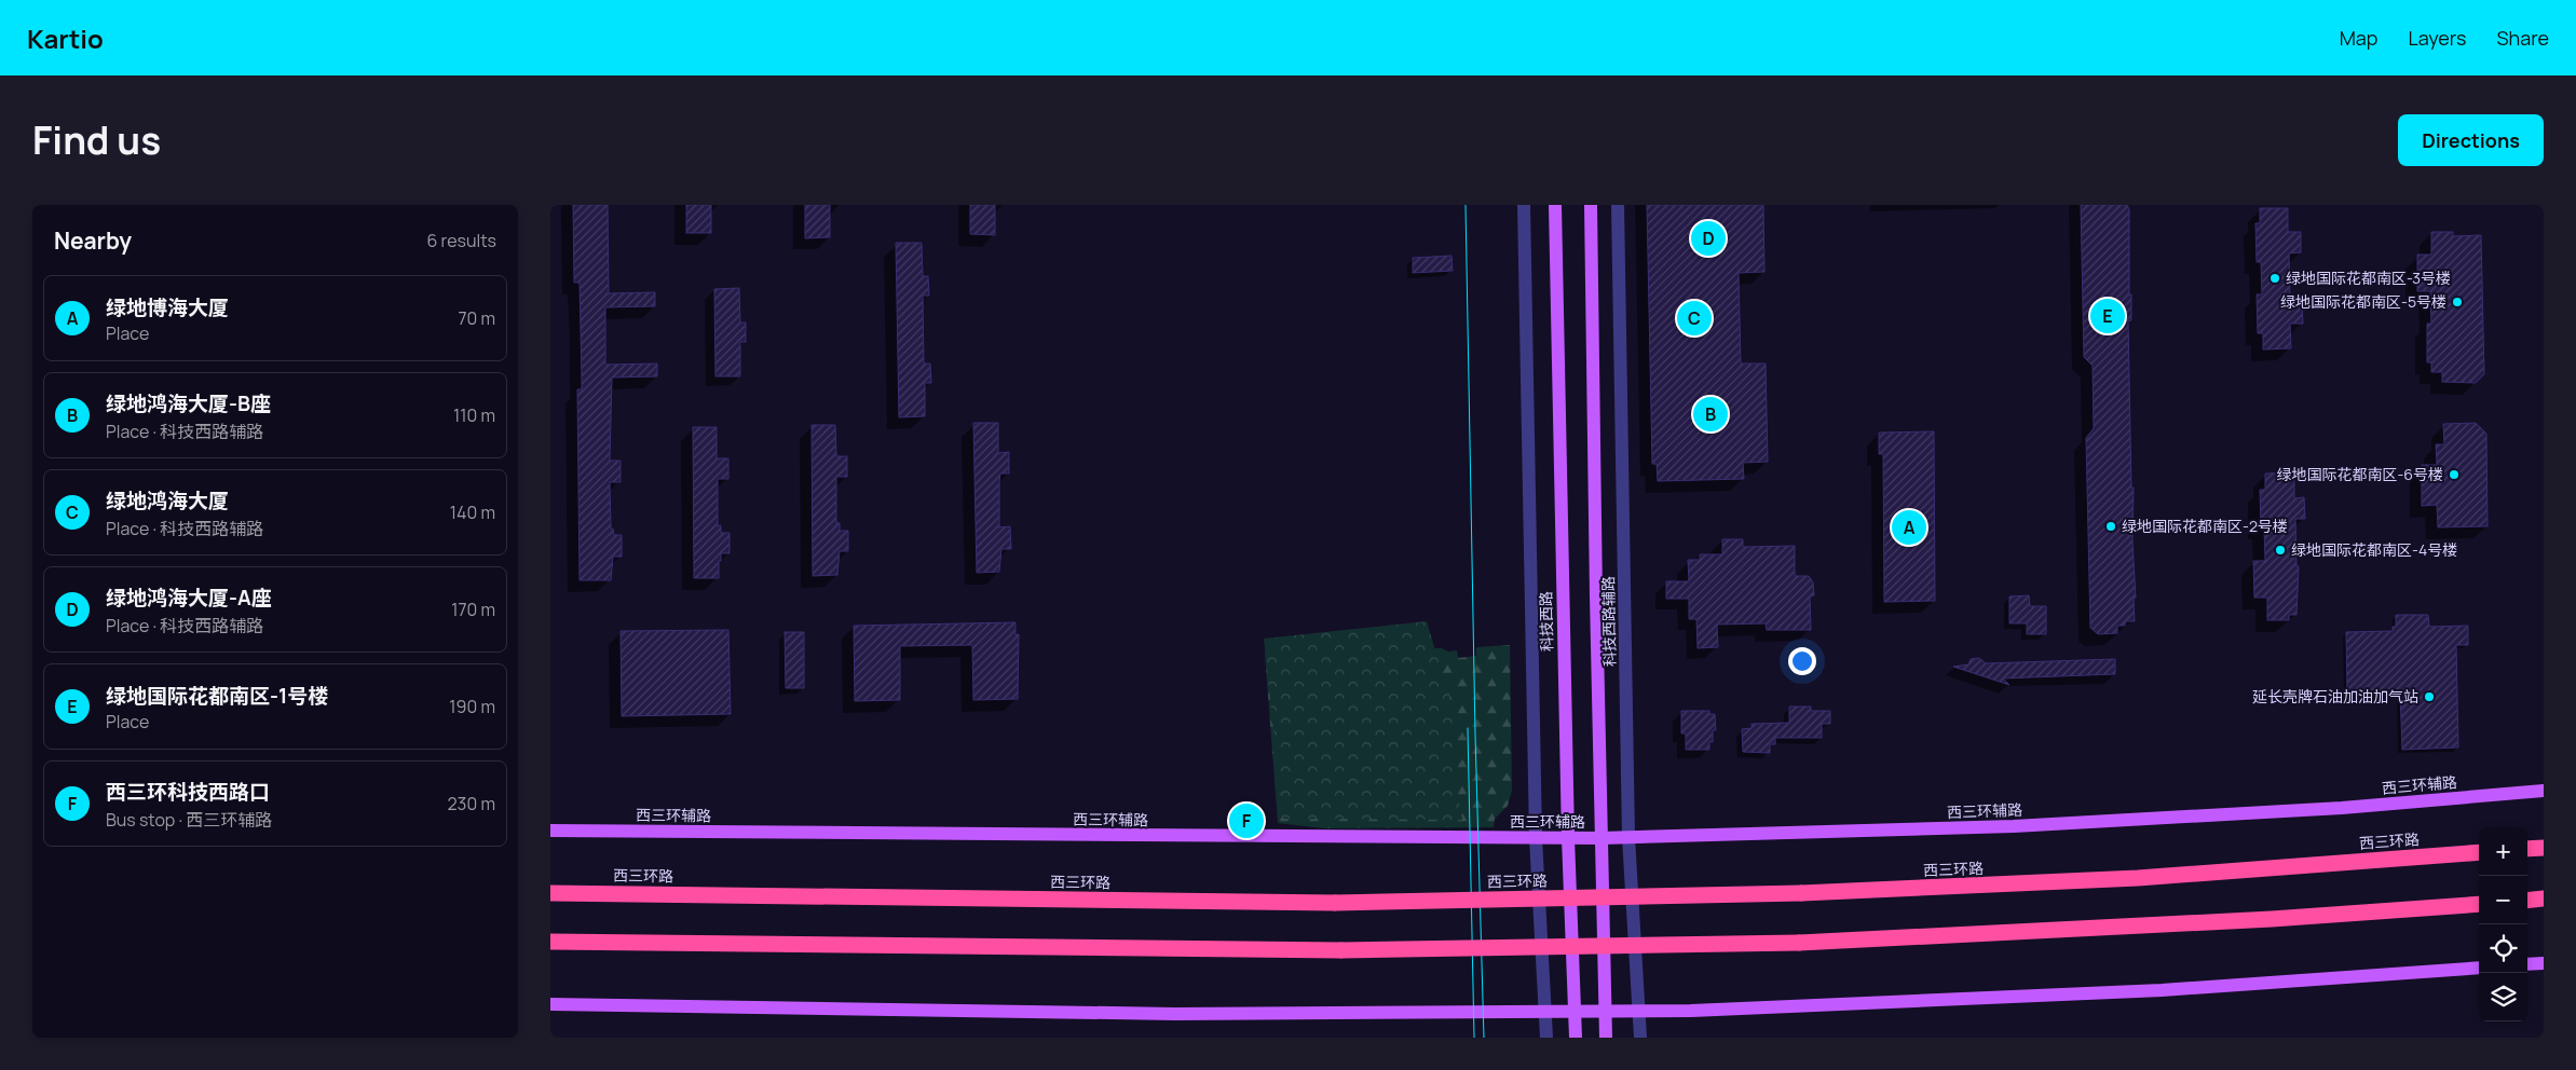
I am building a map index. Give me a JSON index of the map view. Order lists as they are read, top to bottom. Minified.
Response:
{"streets":{"highway":["西三环路"],"main road":["科技西路","西三环辅路"],"street":["科技西路辅路"]},"crossings":[["科技西路","西三环辅路"],["科技西路辅路","西三环辅路"]],"places":["绿地国际花都南区-3号楼","绿地国际花都南区-5号楼","绿地国际花都南区-6号楼","绿地国际花都南区-2号楼","绿地国际花都南区-4号楼","延长壳牌石油加油加气站"],"page":{"header":"Kartio","nav":["Map","Layers","Share"],"title":"Find us","buttons":"Directions","heading":["Nearby","6 results"],"pins":["D","E","C","B","A","F"],"list":[{"mark":"A","name":"绿地博海大厦","note":"Place","value":"70 m"},{"mark":"B","name":"绿地鸿海大厦-B座","note":"Place · 科技西路辅路","value":"110 m"},{"mark":"C","name":"绿地鸿海大厦","note":"Place · 科技西路辅路","value":"140 m"},{"mark":"D","name":"绿地鸿海大厦-A座","note":"Place · 科技西路辅路","value":"170 m"},{"mark":"E","name":"绿地国际花都南区-1号楼","note":"Place","value":"190 m"},{"mark":"F","name":"西三环科技西路口","note":"Bus stop · 西三环辅路","value":"230 m"}],"map_buttons":["+","−"]}}
